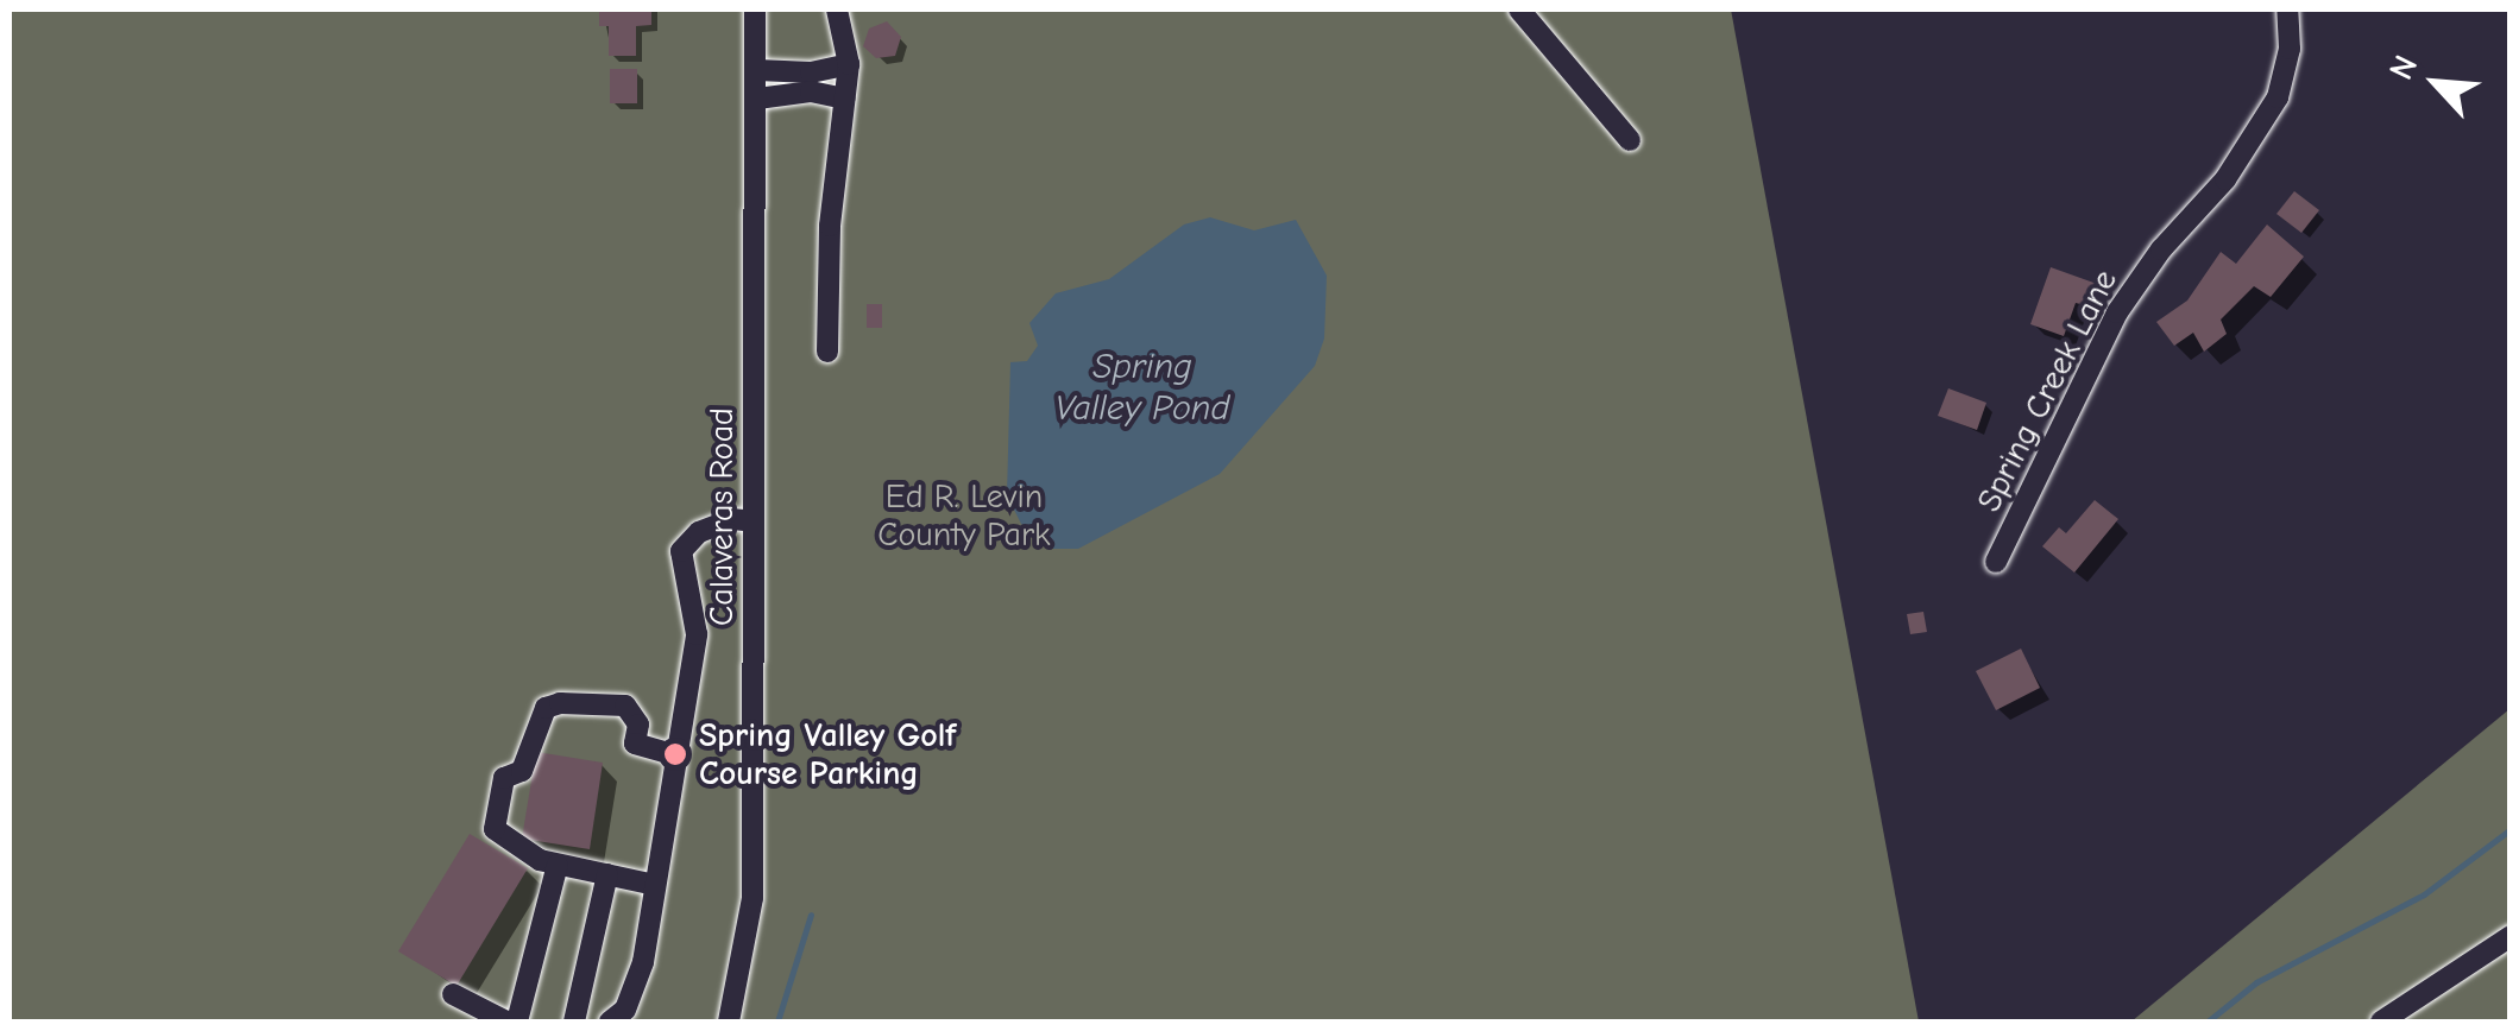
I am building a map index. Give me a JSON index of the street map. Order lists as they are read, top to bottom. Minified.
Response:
{"streets":{"street":["Spring Creek Lane","Calaveras Road"]},"water":["Spring Valley Pond"],"parks":["Ed R. Levin County Park"],"places":["Spring Valley Golf Course Parking"],"north":"top left"}
